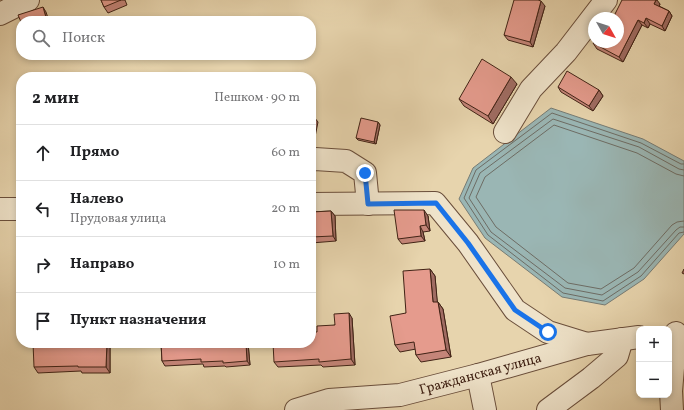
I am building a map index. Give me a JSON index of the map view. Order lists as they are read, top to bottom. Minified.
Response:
{"streets":{"street":["Гражданская улица"]},"north":"bottom right","page":{"search":"Поиск","heading":["2 мин","Пешком · 90 m"],"list":[["Прямо","60 m"],["Налево","Прудовая улица","20 m"],["Направо","10 m"],"Пункт назначения"],"map_buttons":["+","−"]}}
